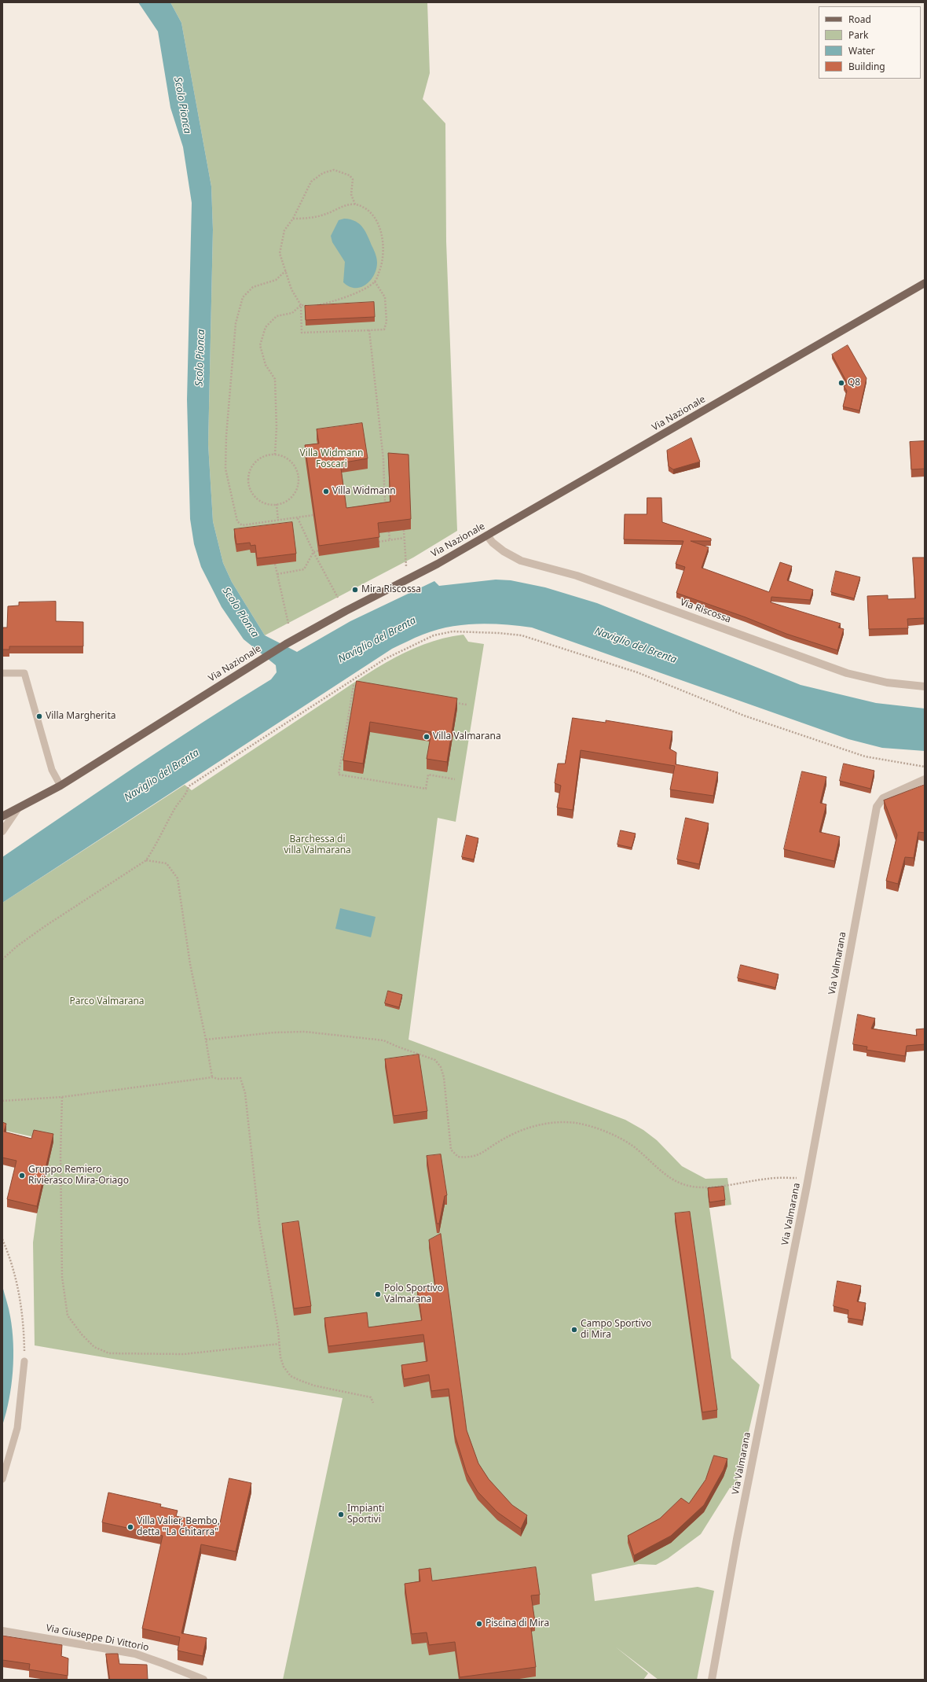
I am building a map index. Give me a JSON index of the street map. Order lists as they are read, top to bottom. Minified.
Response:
{"streets":{"main road":["Via Nazionale"],"street":["Via Riscossa","Via Valmarana","Via Giuseppe Di Vittorio"]},"crossings":[["Via Nazionale","Via Riscossa"]],"water":["Scolo Pionca","Naviglio del Brenta"],"parks":["Villa Widmann Foscari","Barchessa di villa Valmarana","Parco Valmarana"],"places":["Q8","Villa Widmann","Mira Riscossa","Villa Margherita","Villa Valmarana","Gruppo Remiero Rivierasco Mira-Oriago","Polo Sportivo Valmarana","Campo Sportivo di Mira","Impianti Sportivi","Villa Valier, Bembo, detta \"La Chitarra\"","Piscina di Mira"],"legend":["Road","Park","Water","Building"]}
